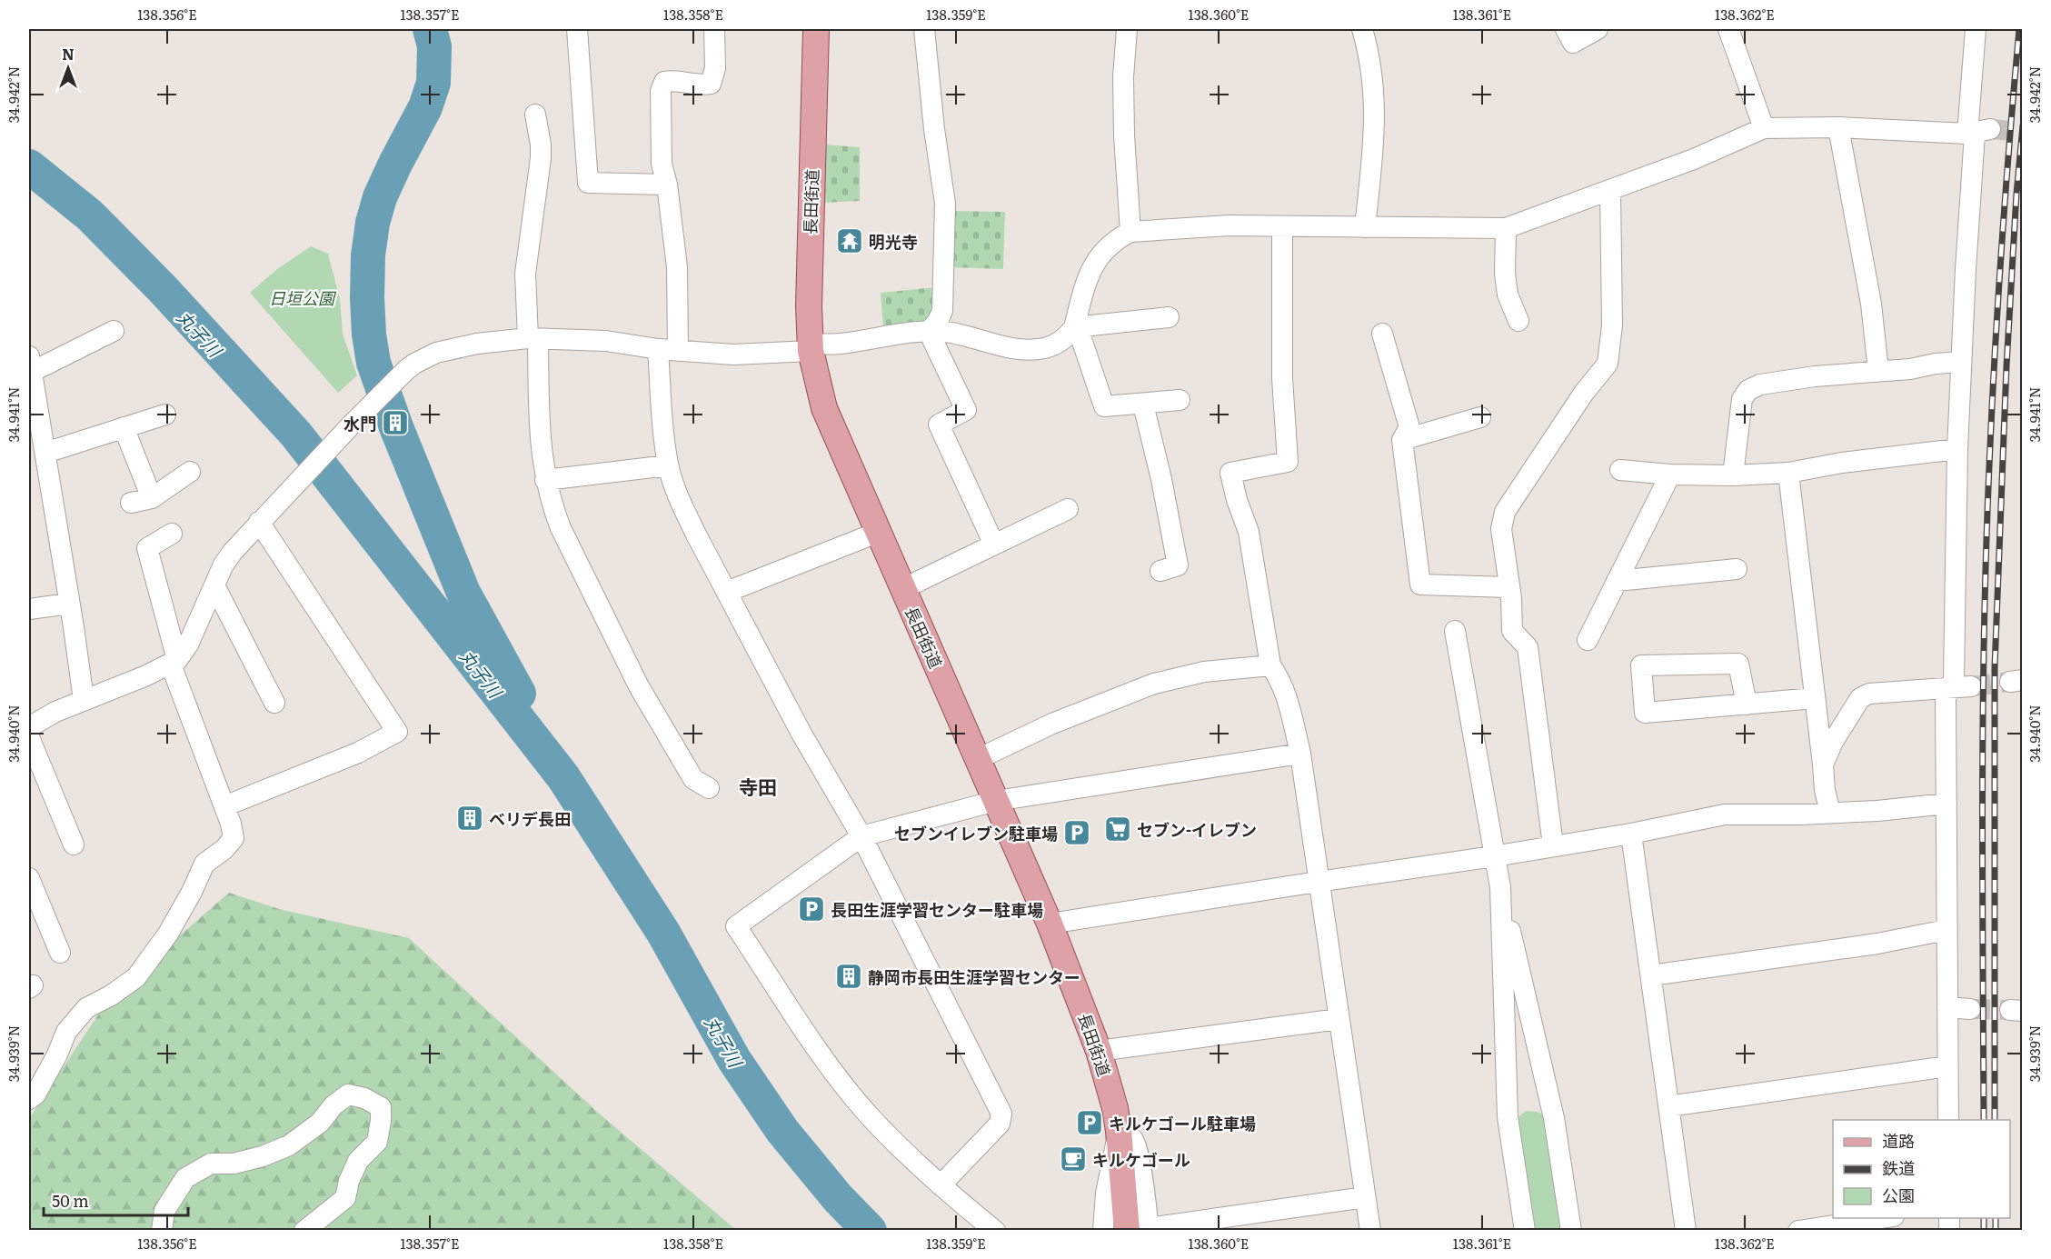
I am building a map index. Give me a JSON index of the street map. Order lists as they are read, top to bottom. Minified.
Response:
{"streets":{"main road":["長田街道"]},"districts":["寺田"],"water":["丸子川"],"parks":["日垣公園"],"places":{"temple":["明光寺"],"building":["水門","ベリデ長田","静岡市長田生涯学習センター"],"supermarket":["セブン-イレブン"],"parking":["セブンイレブン駐車場","長田生涯学習センター駐車場","キルケゴール駐車場"],"cafe":["キルケゴール"]},"legend":["道路","鉄道","公園"],"scale_bar":"50 m","north":"top","coordinates":["138.356°E","138.357°E","138.358°E","138.359°E","138.360°E","138.361°E","138.362°E","34.942°N","34.941°N","34.940°N","34.939°N"]}
